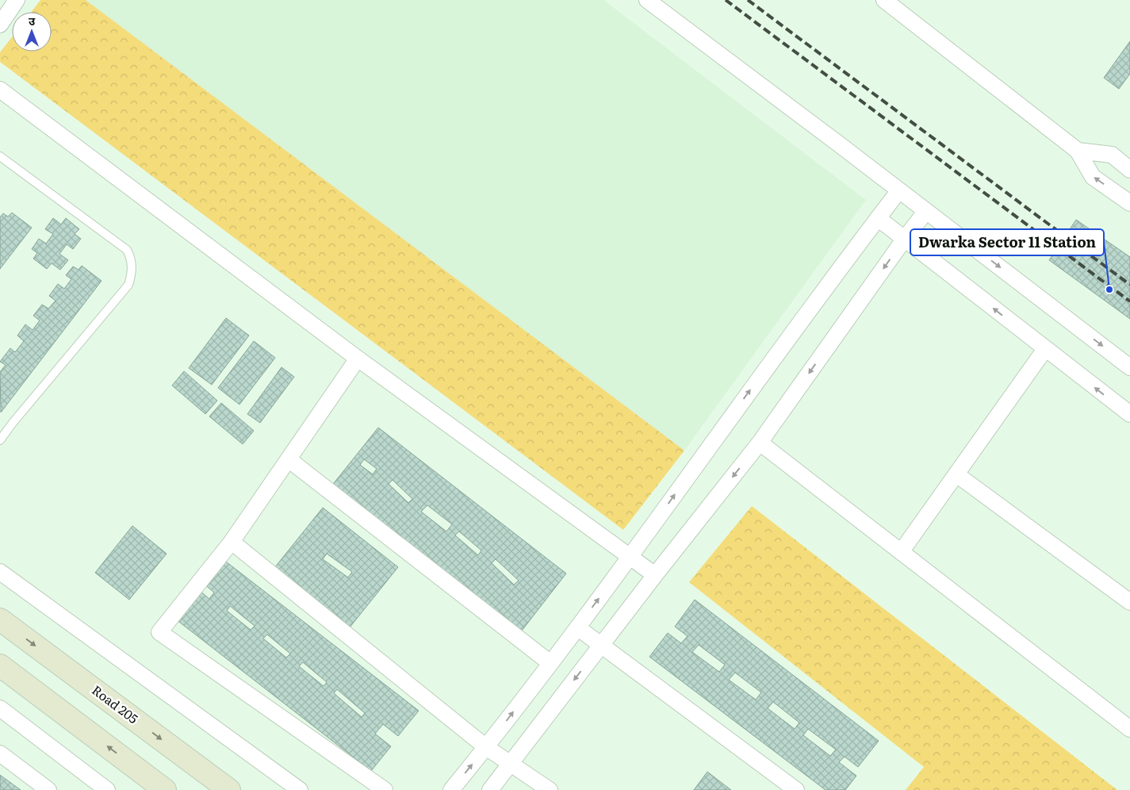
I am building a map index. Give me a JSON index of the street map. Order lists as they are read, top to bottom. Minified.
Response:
{"streets":{"main road":["Road 205"]},"places":["Dwarka Sector 11 Station"],"north":"top"}
